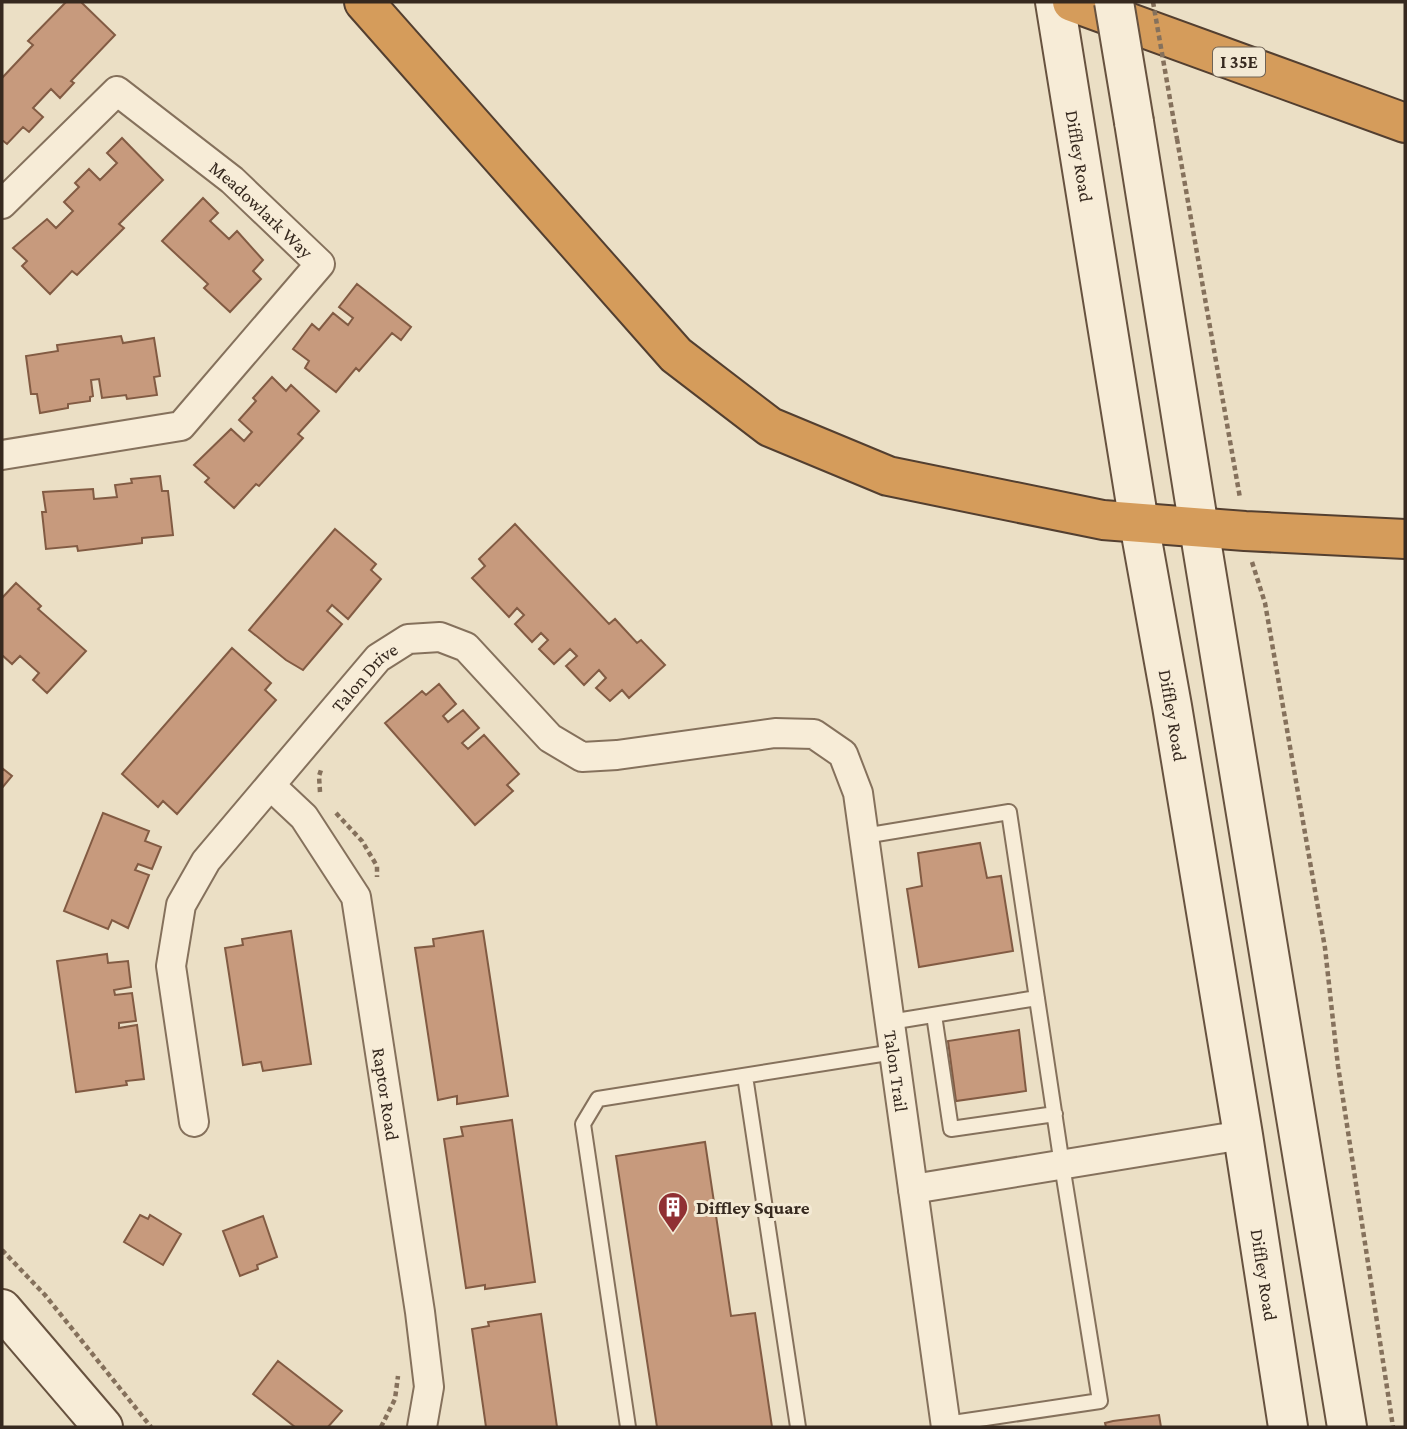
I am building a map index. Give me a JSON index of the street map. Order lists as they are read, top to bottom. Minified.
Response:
{"streets":{"highway":["I 35E"],"main road":["Diffley Road"],"street":["Meadowlark Way","Talon Drive","Talon Trail","Raptor Road"]},"crossings":[["Talon Drive","Talon Trail"],["Talon Drive","Raptor Road"]],"places":{"building":["Diffley Square"]}}
